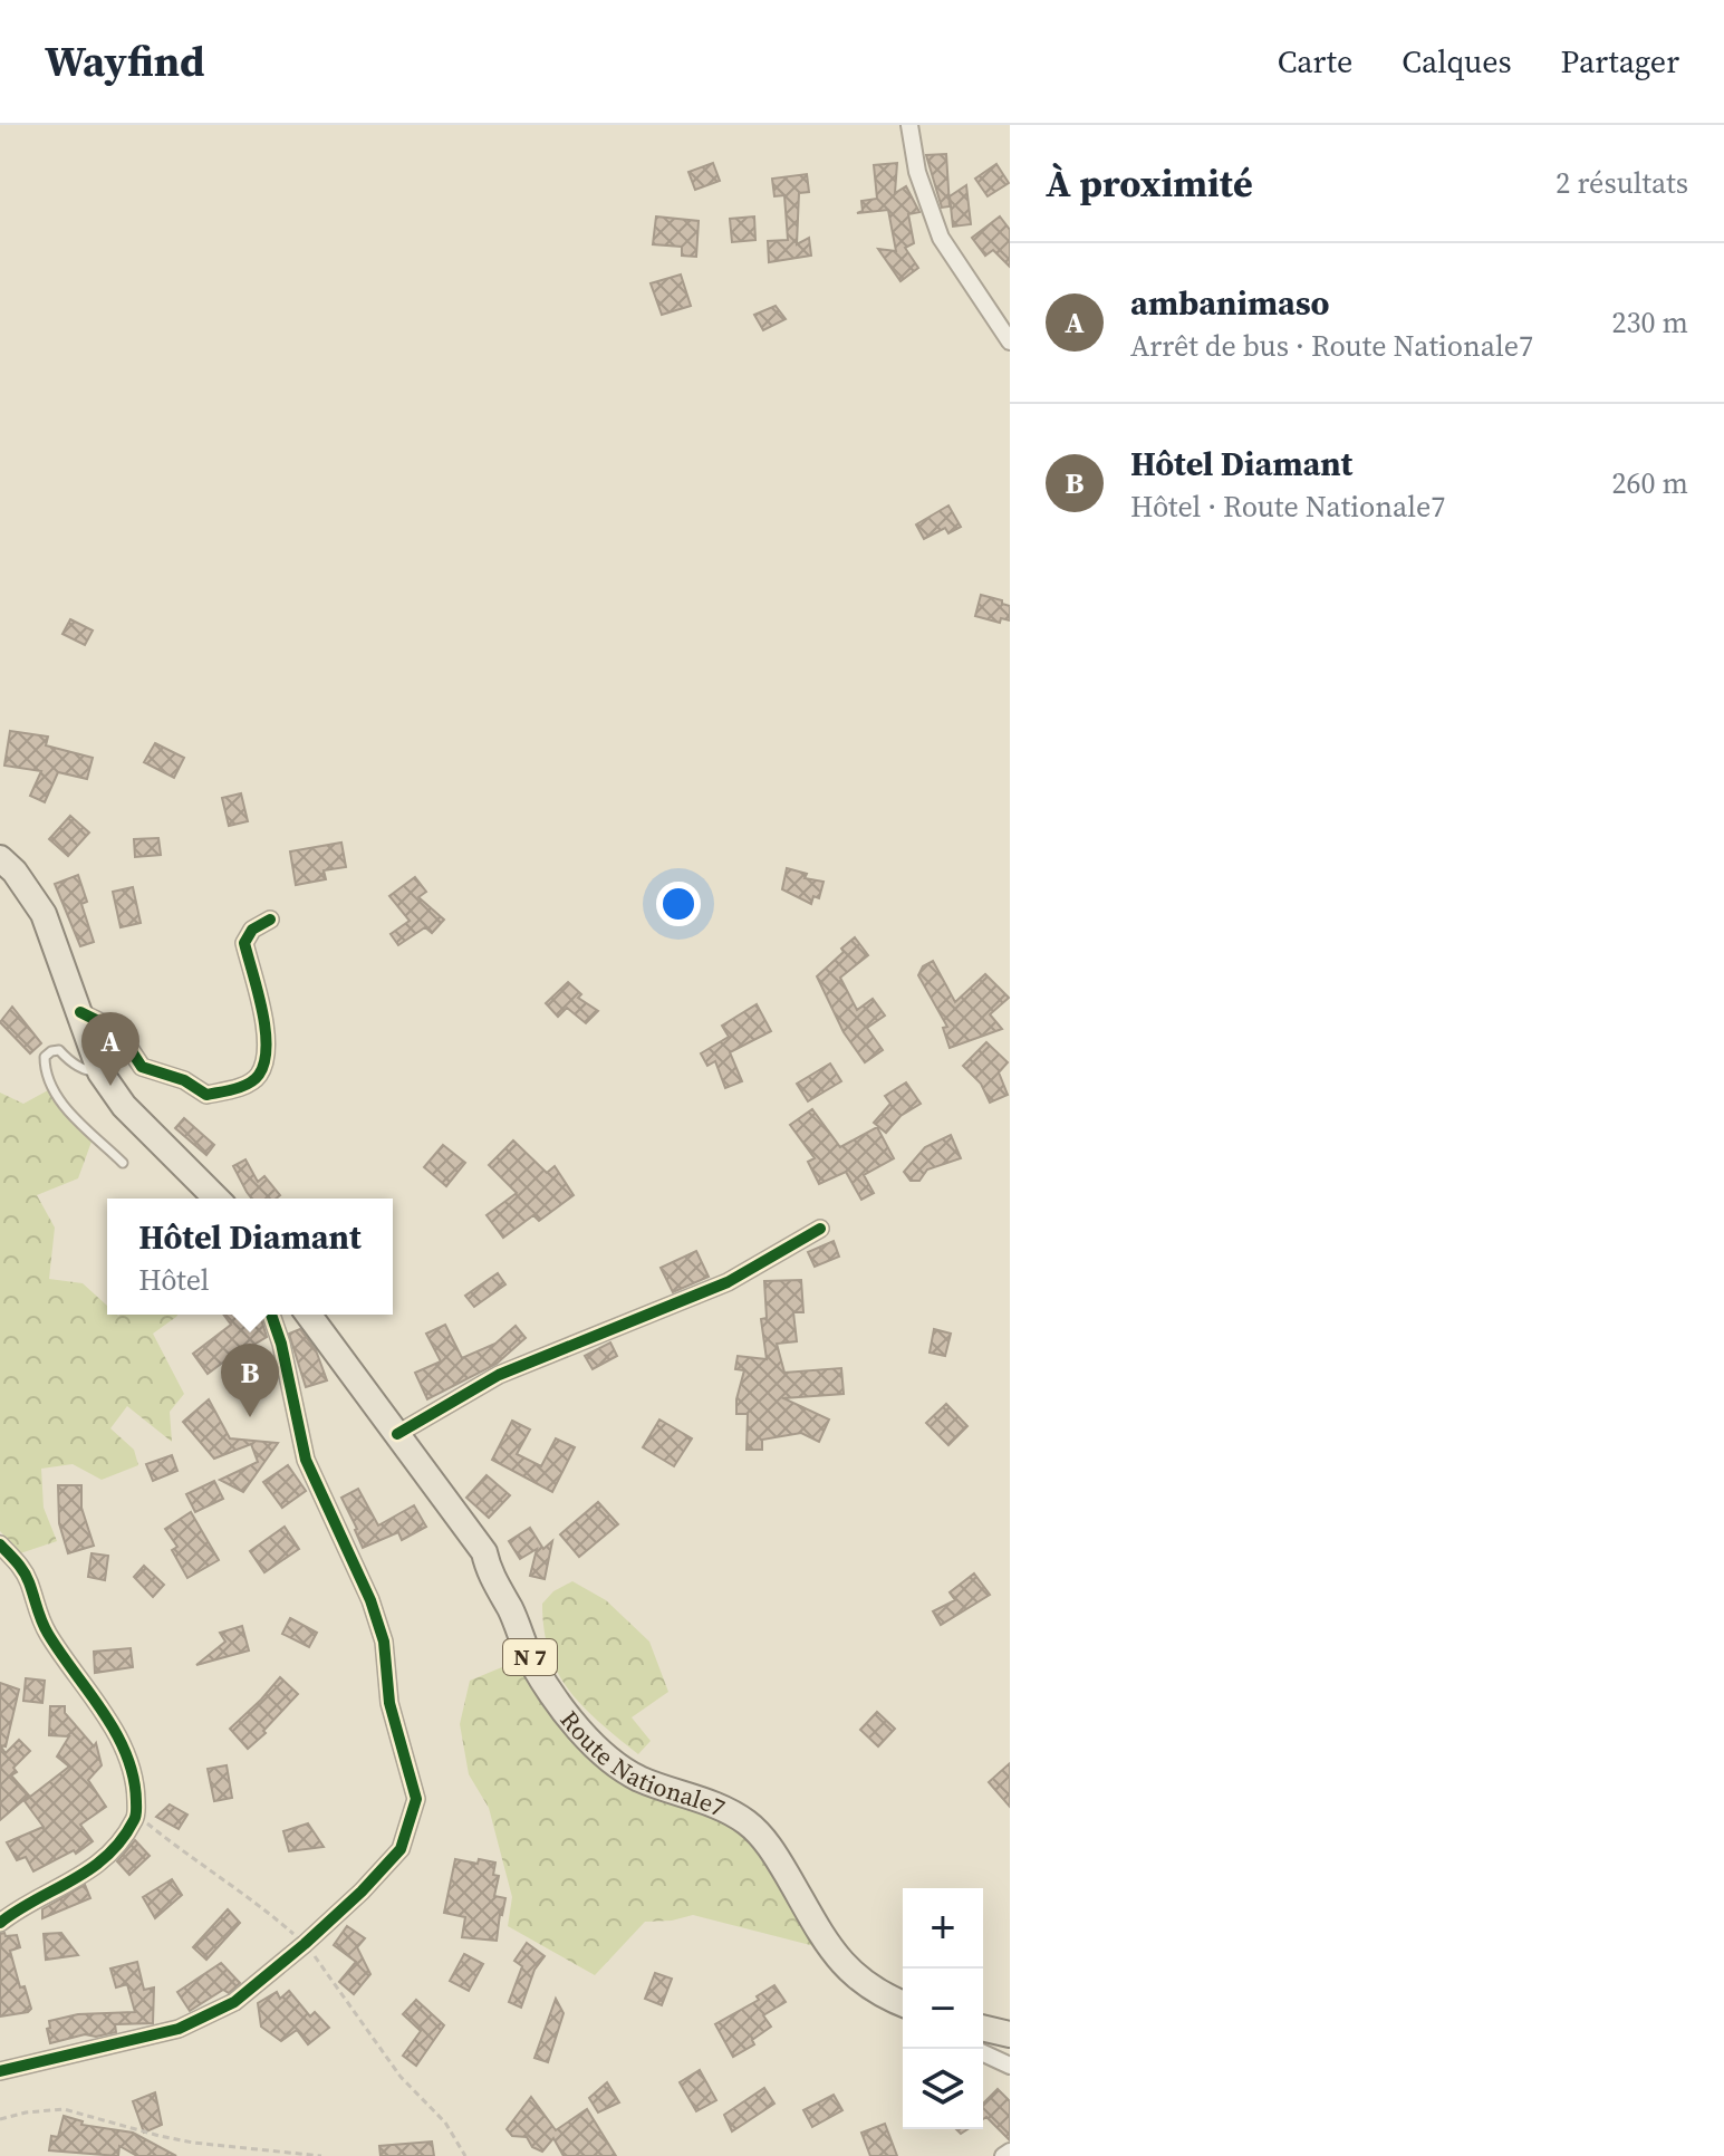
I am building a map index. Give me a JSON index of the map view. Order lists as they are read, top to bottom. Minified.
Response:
{"streets":{"main road":["N 7","Route Nationale7"]},"page":{"header":"Wayfind","nav":["Carte","Calques","Partager"],"heading":["À proximité","2 résultats"],"list":[{"mark":"A","name":"ambanimaso","note":"Arrêt de bus · Route Nationale7","value":"230 m"},{"mark":"B","name":"Hôtel Diamant","note":"Hôtel · Route Nationale7","value":"260 m"}],"pins":["A","B"],"popup":["Hôtel Diamant","Hôtel"],"map_buttons":["+","−"]}}
